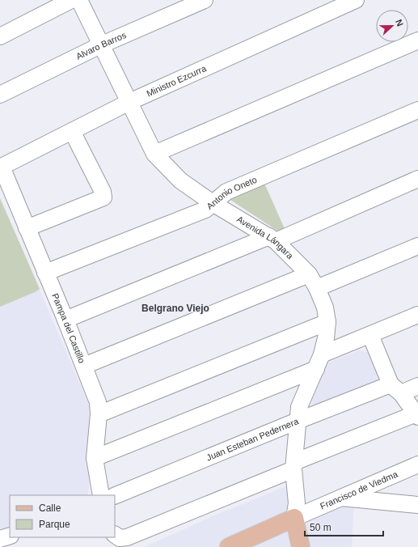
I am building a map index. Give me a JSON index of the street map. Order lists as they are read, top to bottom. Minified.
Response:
{"streets":{"main road":["Francisco de Viedma"],"street":["Alvaro Barros","Ministro Ezcurra","Antonio Oneto","Avenida Lángara","Pampa del Castillo","Juan Esteban Pedernera"]},"crossings":[["Alvaro Barros","Avenida Lángara"],["Ministro Ezcurra","Avenida Lángara"],["Ministro Ezcurra","Pampa del Castillo"],["Antonio Oneto","Avenida Lángara"],["Antonio Oneto","Pampa del Castillo"],["Avenida Lángara","Juan Esteban Pedernera"],["Avenida Lángara","Francisco de Viedma"]],"districts":["Belgrano Viejo"],"legend":["Calle","Parque"],"scale_bar":"50 m","north":"right"}
